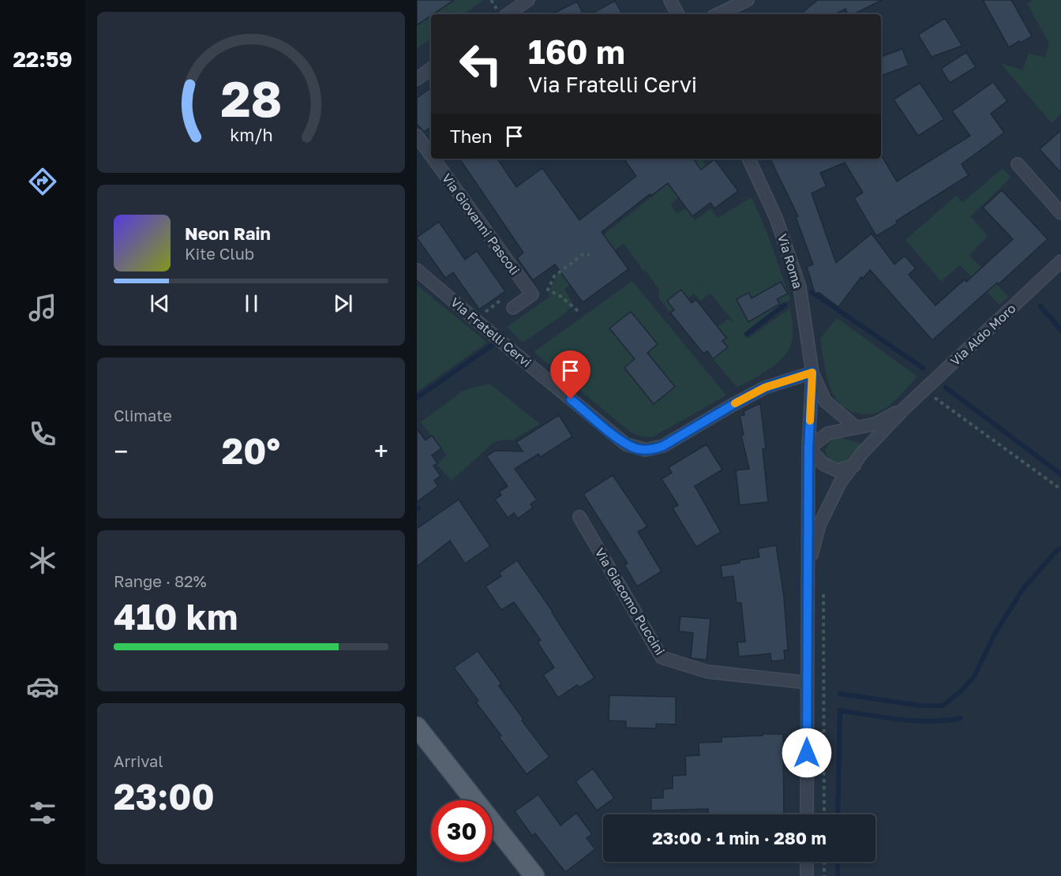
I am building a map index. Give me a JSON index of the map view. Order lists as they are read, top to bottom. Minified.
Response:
{"streets":{"street":["Via Giovanni Pascoli","Via Roma","Via Fratelli Cervi","Via Aldo Moro","Via Giacomo Puccini"]},"crossings":[["Via Roma","Via Fratelli Cervi"]],"page":{"tabs":"22:59","turn":["160 m","Via Fratelli Cervi"],"then":"Then","song":["Neon Rain","Kite Club"],"tile":["Climate",["Range · 82%","410 km"],["Arrival","23:00"]],"heat":["−","20°","+"],"limit":"30","trip":"23:00 · 1 min · 280 m","gauge":["28","km/h"]}}
